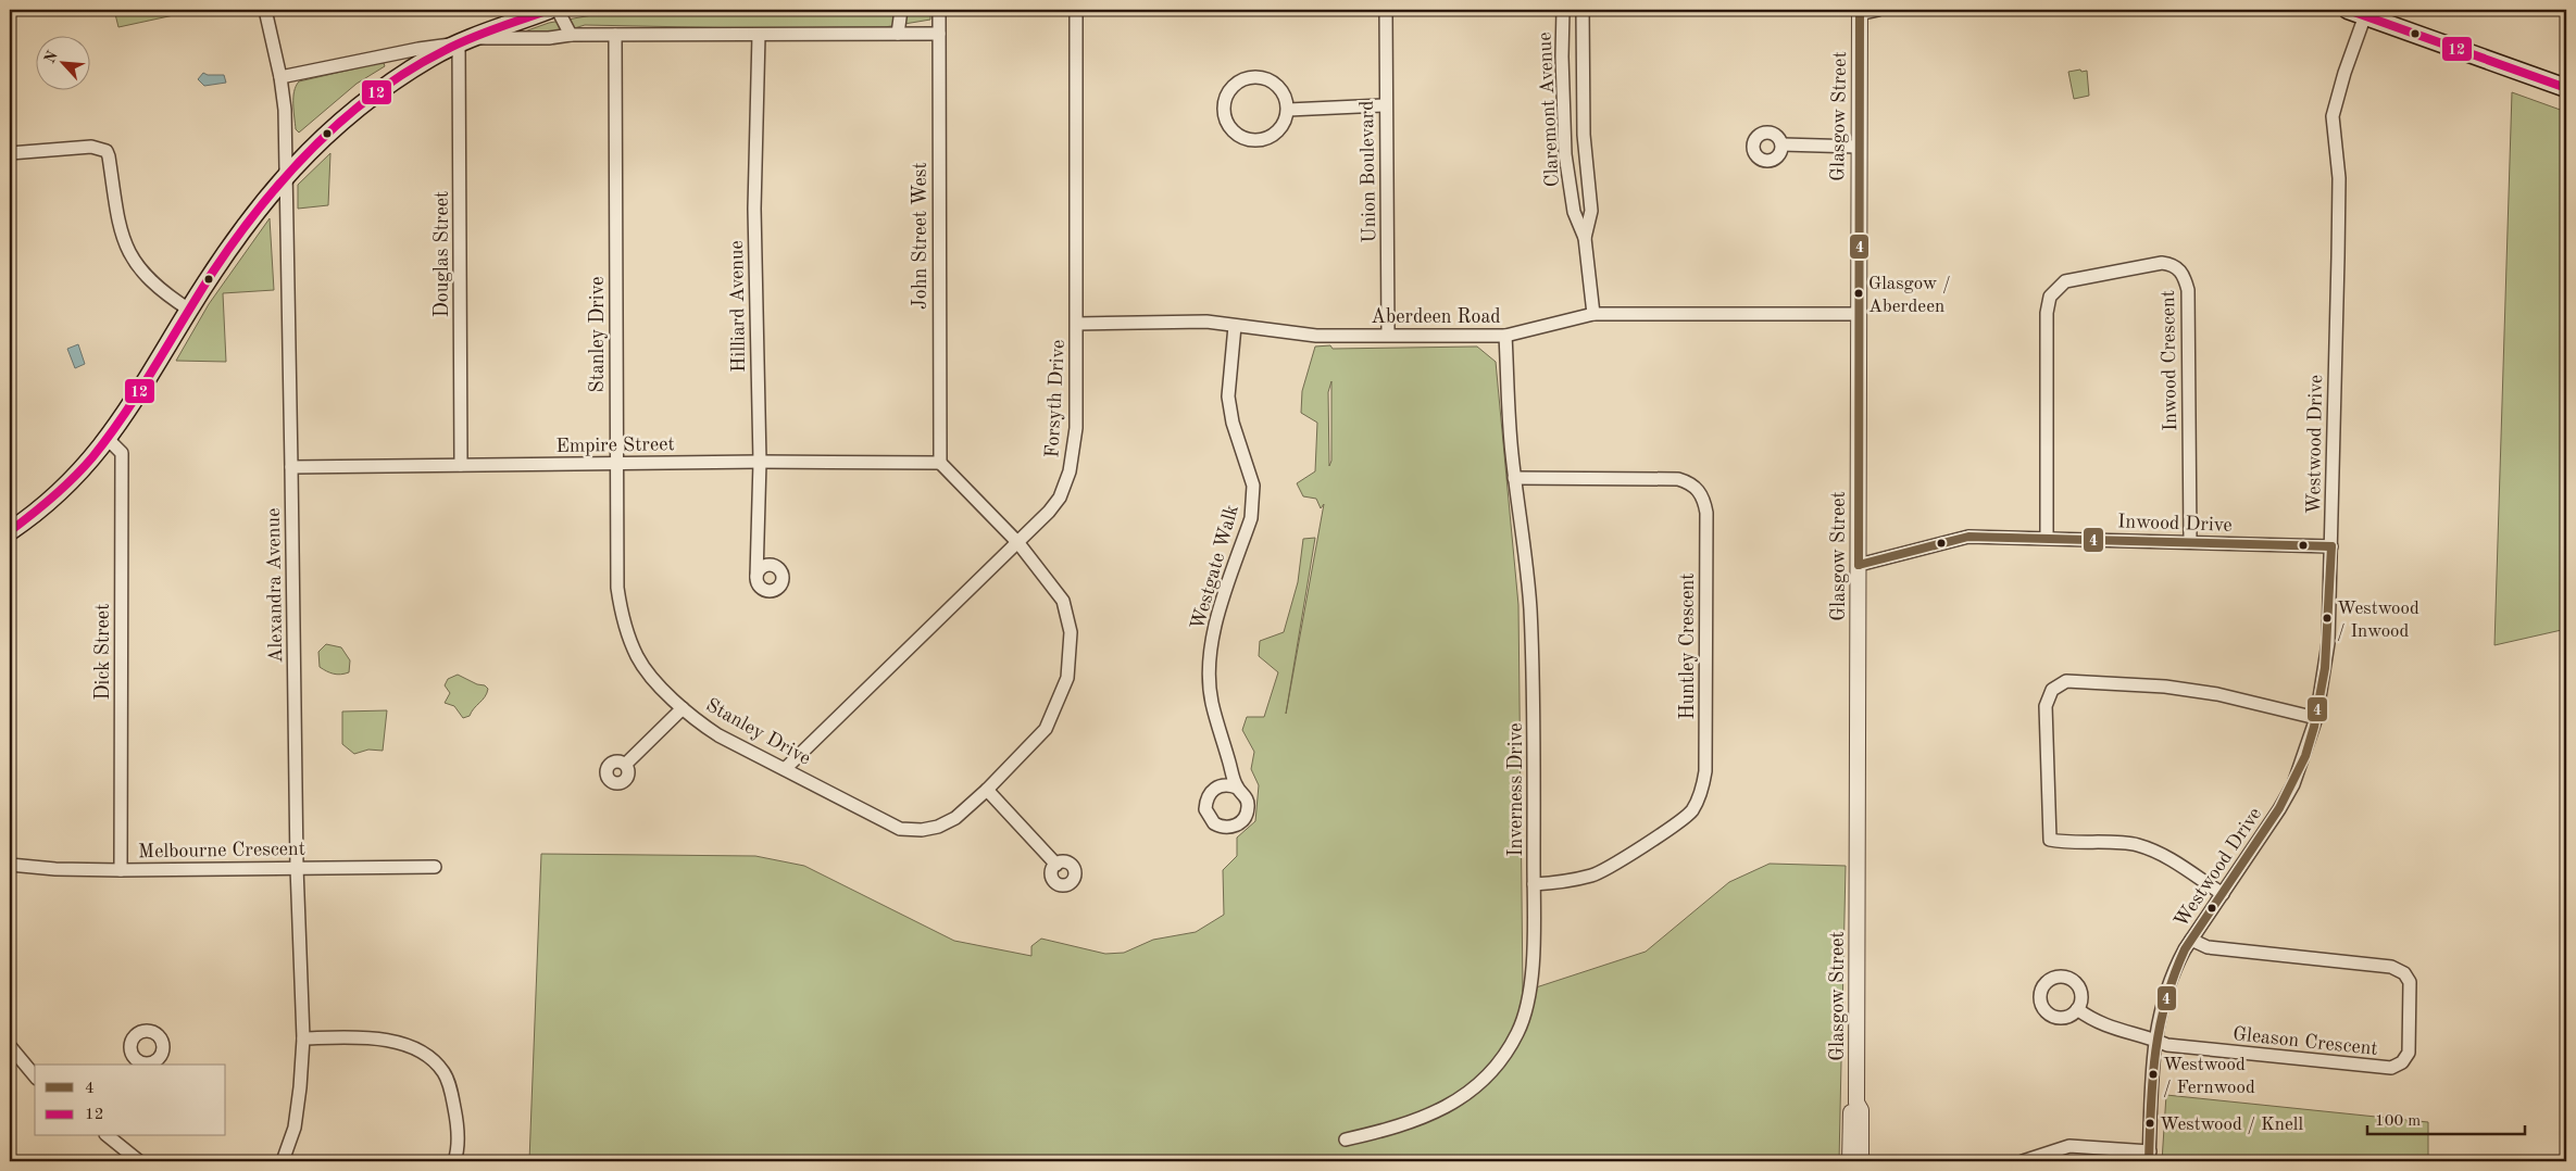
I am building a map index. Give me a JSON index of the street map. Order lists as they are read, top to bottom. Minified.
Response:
{"streets":{"street":["Claremont Avenue","Glasgow Street","Union Boulevard","John Street West","Douglas Street","Hilliard Avenue","Aberdeen Road","Stanley Drive","Inwood Crescent","Forsyth Drive","Empire Street","Westwood Drive","Inwood Drive","Westgate Walk","Alexandra Avenue","Huntley Crescent","Dick Street","Inverness Drive","Melbourne Crescent","Gleason Crescent"]},"crossings":[["Claremont Avenue","Aberdeen Road"],["Glasgow Street","Aberdeen Road"],["Glasgow Street","Inwood Drive"],["Union Boulevard","Aberdeen Road"],["John Street West","Stanley Drive"],["John Street West","Empire Street"],["Douglas Street","Empire Street"],["Hilliard Avenue","Empire Street"],["Aberdeen Road","Forsyth Drive"],["Aberdeen Road","Westgate Walk"],["Aberdeen Road","Inverness Drive"],["Stanley Drive","Forsyth Drive"],["Stanley Drive","Empire Street"],["Inwood Crescent","Inwood Drive"],["Empire Street","Alexandra Avenue"],["Westwood Drive","Inwood Drive"],["Westwood Drive","Gleason Crescent"],["Alexandra Avenue","Melbourne Crescent"],["Huntley Crescent","Inverness Drive"],["Dick Street","Melbourne Crescent"]],"places":["Glasgow / Aberdeen","Westwood / Inwood","Westwood / Fernwood","Westwood / Knell"],"lines":["transit line 4","transit line 12"],"legend":["4","12"],"scale_bar":"100 m","north":"top left"}
